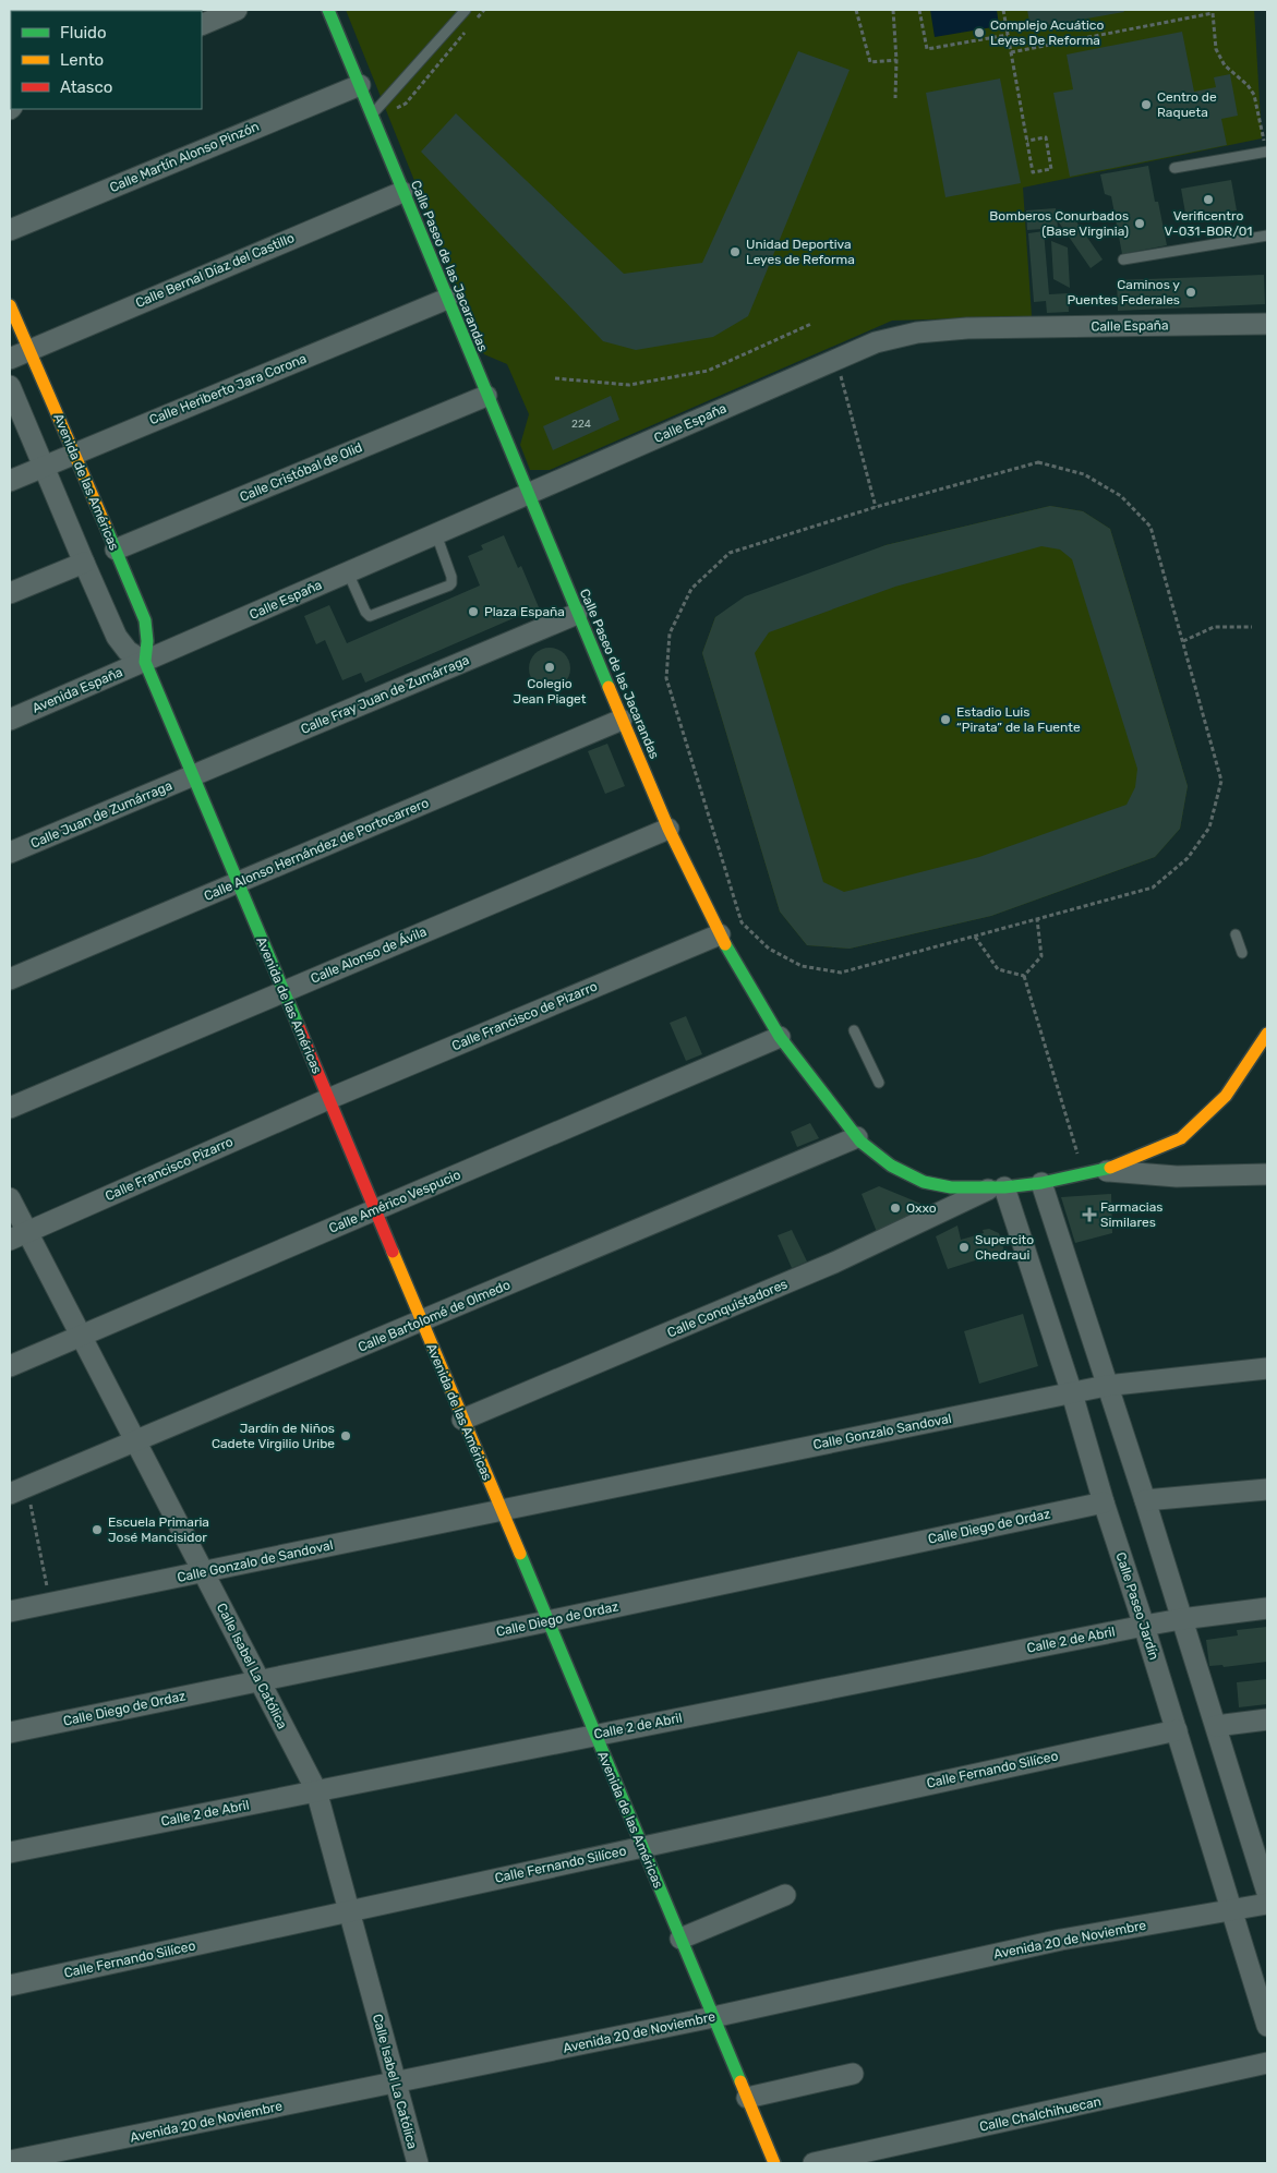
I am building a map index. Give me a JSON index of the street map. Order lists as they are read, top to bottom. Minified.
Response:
{"streets":{"street":["Calle Martín Alonso Pinzón","Calle Paseo de las Jacarandas","Calle Bernal Díaz del Castillo","Calle España","Calle Heriberto Jara Corona","Calle Cristóbal de Olid","Avenida de las Américas","Avenida España","Calle Fray Juan de Zumárraga","Calle Juan de Zumárraga","Calle Alonso Hernández de Portocarrero","Calle Alonso de Ávila","Calle Francisco de Pizarro","Calle Francisco Pizarro","Calle Américo Vespucio","Calle Conquistadores","Calle Bartolomé de Olmedo","Calle Gonzalo Sandoval","Calle Diego de Ordaz","Calle Gonzalo de Sandoval","Calle Paseo Jardín","Calle 2 de Abril","Calle Isabel La Católica","Calle Fernando Silíceo","Avenida 20 de Noviembre","Calle Chalchihuecan"]},"crossings":[["Calle Martín Alonso Pinzón","Calle Paseo de las Jacarandas"],["Calle Paseo de las Jacarandas","Calle Bernal Díaz del Castillo"],["Calle Paseo de las Jacarandas","Calle España"],["Calle Paseo de las Jacarandas","Calle Heriberto Jara Corona"],["Calle Paseo de las Jacarandas","Calle Cristóbal de Olid"],["Calle Paseo de las Jacarandas","Calle Fray Juan de Zumárraga"],["Calle Paseo de las Jacarandas","Calle Alonso Hernández de Portocarrero"],["Calle Paseo de las Jacarandas","Calle Alonso de Ávila"],["Calle Paseo de las Jacarandas","Calle Francisco de Pizarro"],["Calle Paseo de las Jacarandas","Calle Américo Vespucio"],["Calle Paseo de las Jacarandas","Calle Conquistadores"],["Calle Paseo de las Jacarandas","Calle Bartolomé de Olmedo"],["Calle Paseo de las Jacarandas","Calle Paseo Jardín"],["Calle Bernal Díaz del Castillo","Avenida de las Américas"],["Calle España","Avenida de las Américas"],["Calle España","Avenida España"],["Calle Heriberto Jara Corona","Avenida de las Américas"],["Calle Cristóbal de Olid","Avenida de las Américas"],["Avenida de las Américas","Avenida España"],["Avenida de las Américas","Calle Fray Juan de Zumárraga"],["Avenida de las Américas","Calle Juan de Zumárraga"],["Avenida de las Américas","Calle Alonso Hernández de Portocarrero"],["Avenida de las Américas","Calle Alonso de Ávila"],["Avenida de las Américas","Calle Francisco de Pizarro"],["Avenida de las Américas","Calle Francisco Pizarro"],["Avenida de las Américas","Calle Américo Vespucio"],["Avenida de las Américas","Calle Conquistadores"],["Avenida de las Américas","Calle Bartolomé de Olmedo"],["Avenida de las Américas","Calle Gonzalo Sandoval"],["Avenida de las Américas","Calle Diego de Ordaz"],["Avenida de las Américas","Calle Gonzalo de Sandoval"],["Avenida de las Américas","Calle 2 de Abril"],["Avenida de las Américas","Calle Fernando Silíceo"],["Avenida de las Américas","Avenida 20 de Noviembre"],["Calle Fray Juan de Zumárraga","Calle Juan de Zumárraga"],["Calle Francisco de Pizarro","Calle Francisco Pizarro"],["Calle Francisco Pizarro","Calle Isabel La Católica"],["Calle Américo Vespucio","Calle Isabel La Católica"],["Calle Conquistadores","Calle Paseo Jardín"],["Calle Bartolomé de Olmedo","Calle Isabel La Católica"],["Calle Gonzalo Sandoval","Calle Gonzalo de Sandoval"],["Calle Gonzalo Sandoval","Calle Paseo Jardín"],["Calle Diego de Ordaz","Calle Paseo Jardín"],["Calle Diego de Ordaz","Calle Isabel La Católica"],["Calle Gonzalo de Sandoval","Calle Isabel La Católica"],["Calle Paseo Jardín","Calle 2 de Abril"],["Calle Paseo Jardín","Calle Fernando Silíceo"],["Calle Paseo Jardín","Avenida 20 de Noviembre"],["Calle 2 de Abril","Calle Isabel La Católica"],["Calle Isabel La Católica","Calle Fernando Silíceo"],["Calle Isabel La Católica","Avenida 20 de Noviembre"]],"places":{"other":["Complejo Acuático Leyes De Reforma","Centro de Raqueta","Verificentro V-031-BOR/01","Bomberos Conurbados (Base Virginia)","Unidad Deportiva Leyes de Reforma","Caminos y Puentes Federales","Plaza España","Colegio Jean Piaget","Estadio Luis “Pirata” de la Fuente","Oxxo","Supercito Chedraui","Jardín de Niños Cadete Virgilio Uribe","Escuela Primaria José Mancisidor"],"health":["Farmacias Similares"]},"house_numbers":["224"],"legend":["Fluido","Lento","Atasco"]}
